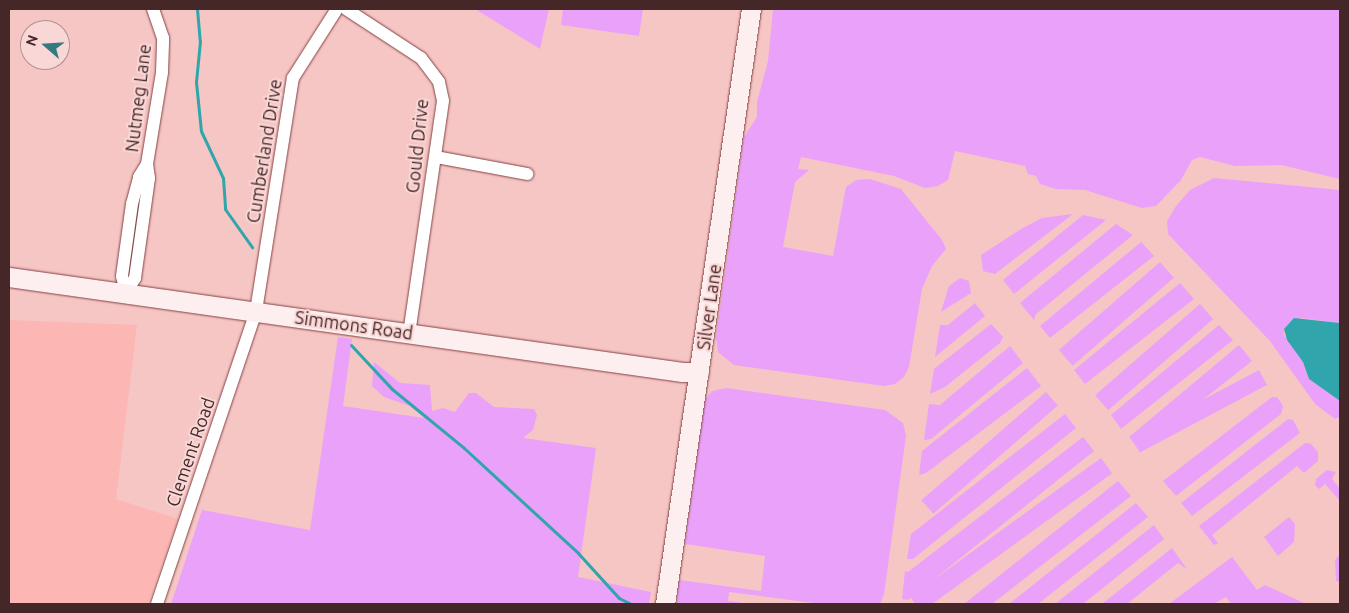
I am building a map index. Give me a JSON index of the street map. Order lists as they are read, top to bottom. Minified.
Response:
{"streets":{"main road":["Silver Lane","Simmons Road"],"street":["Nutmeg Lane","Gould Drive","Cumberland Drive","Clement Road"]},"crossings":[["Nutmeg Lane","Simmons Road"],["Gould Drive","Simmons Road"],["Cumberland Drive","Simmons Road"],["Cumberland Drive","Clement Road"],["Silver Lane","Simmons Road"],["Simmons Road","Clement Road"]],"north":"left"}
